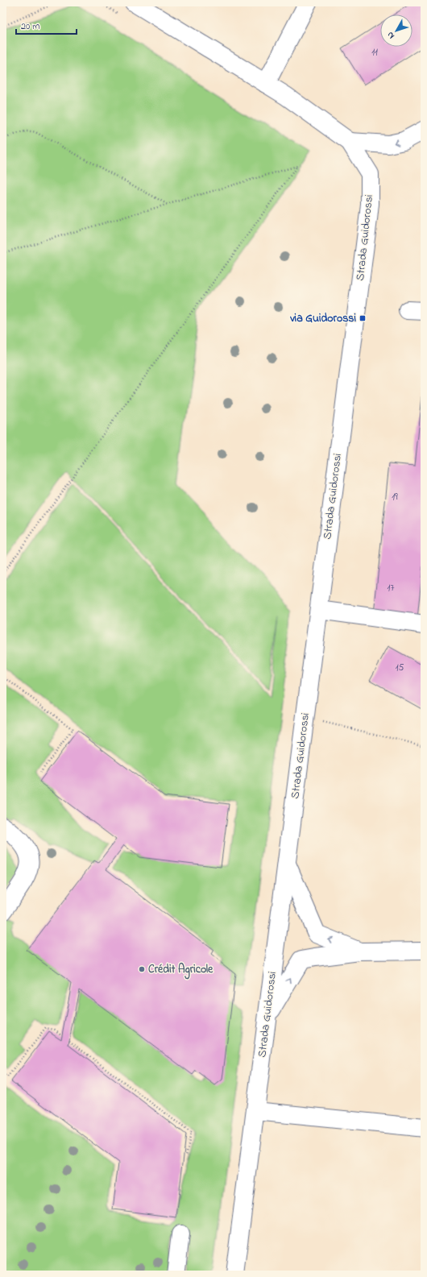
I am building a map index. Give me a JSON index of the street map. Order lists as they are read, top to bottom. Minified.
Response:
{"streets":{"street":["Strada Guidorossi"]},"places":{"transit":["via Guidorossi"],"other":["Crédit Agricole"]},"house_numbers":["11","19","17","15"],"scale_bar":"20 m","north":"bottom left"}
